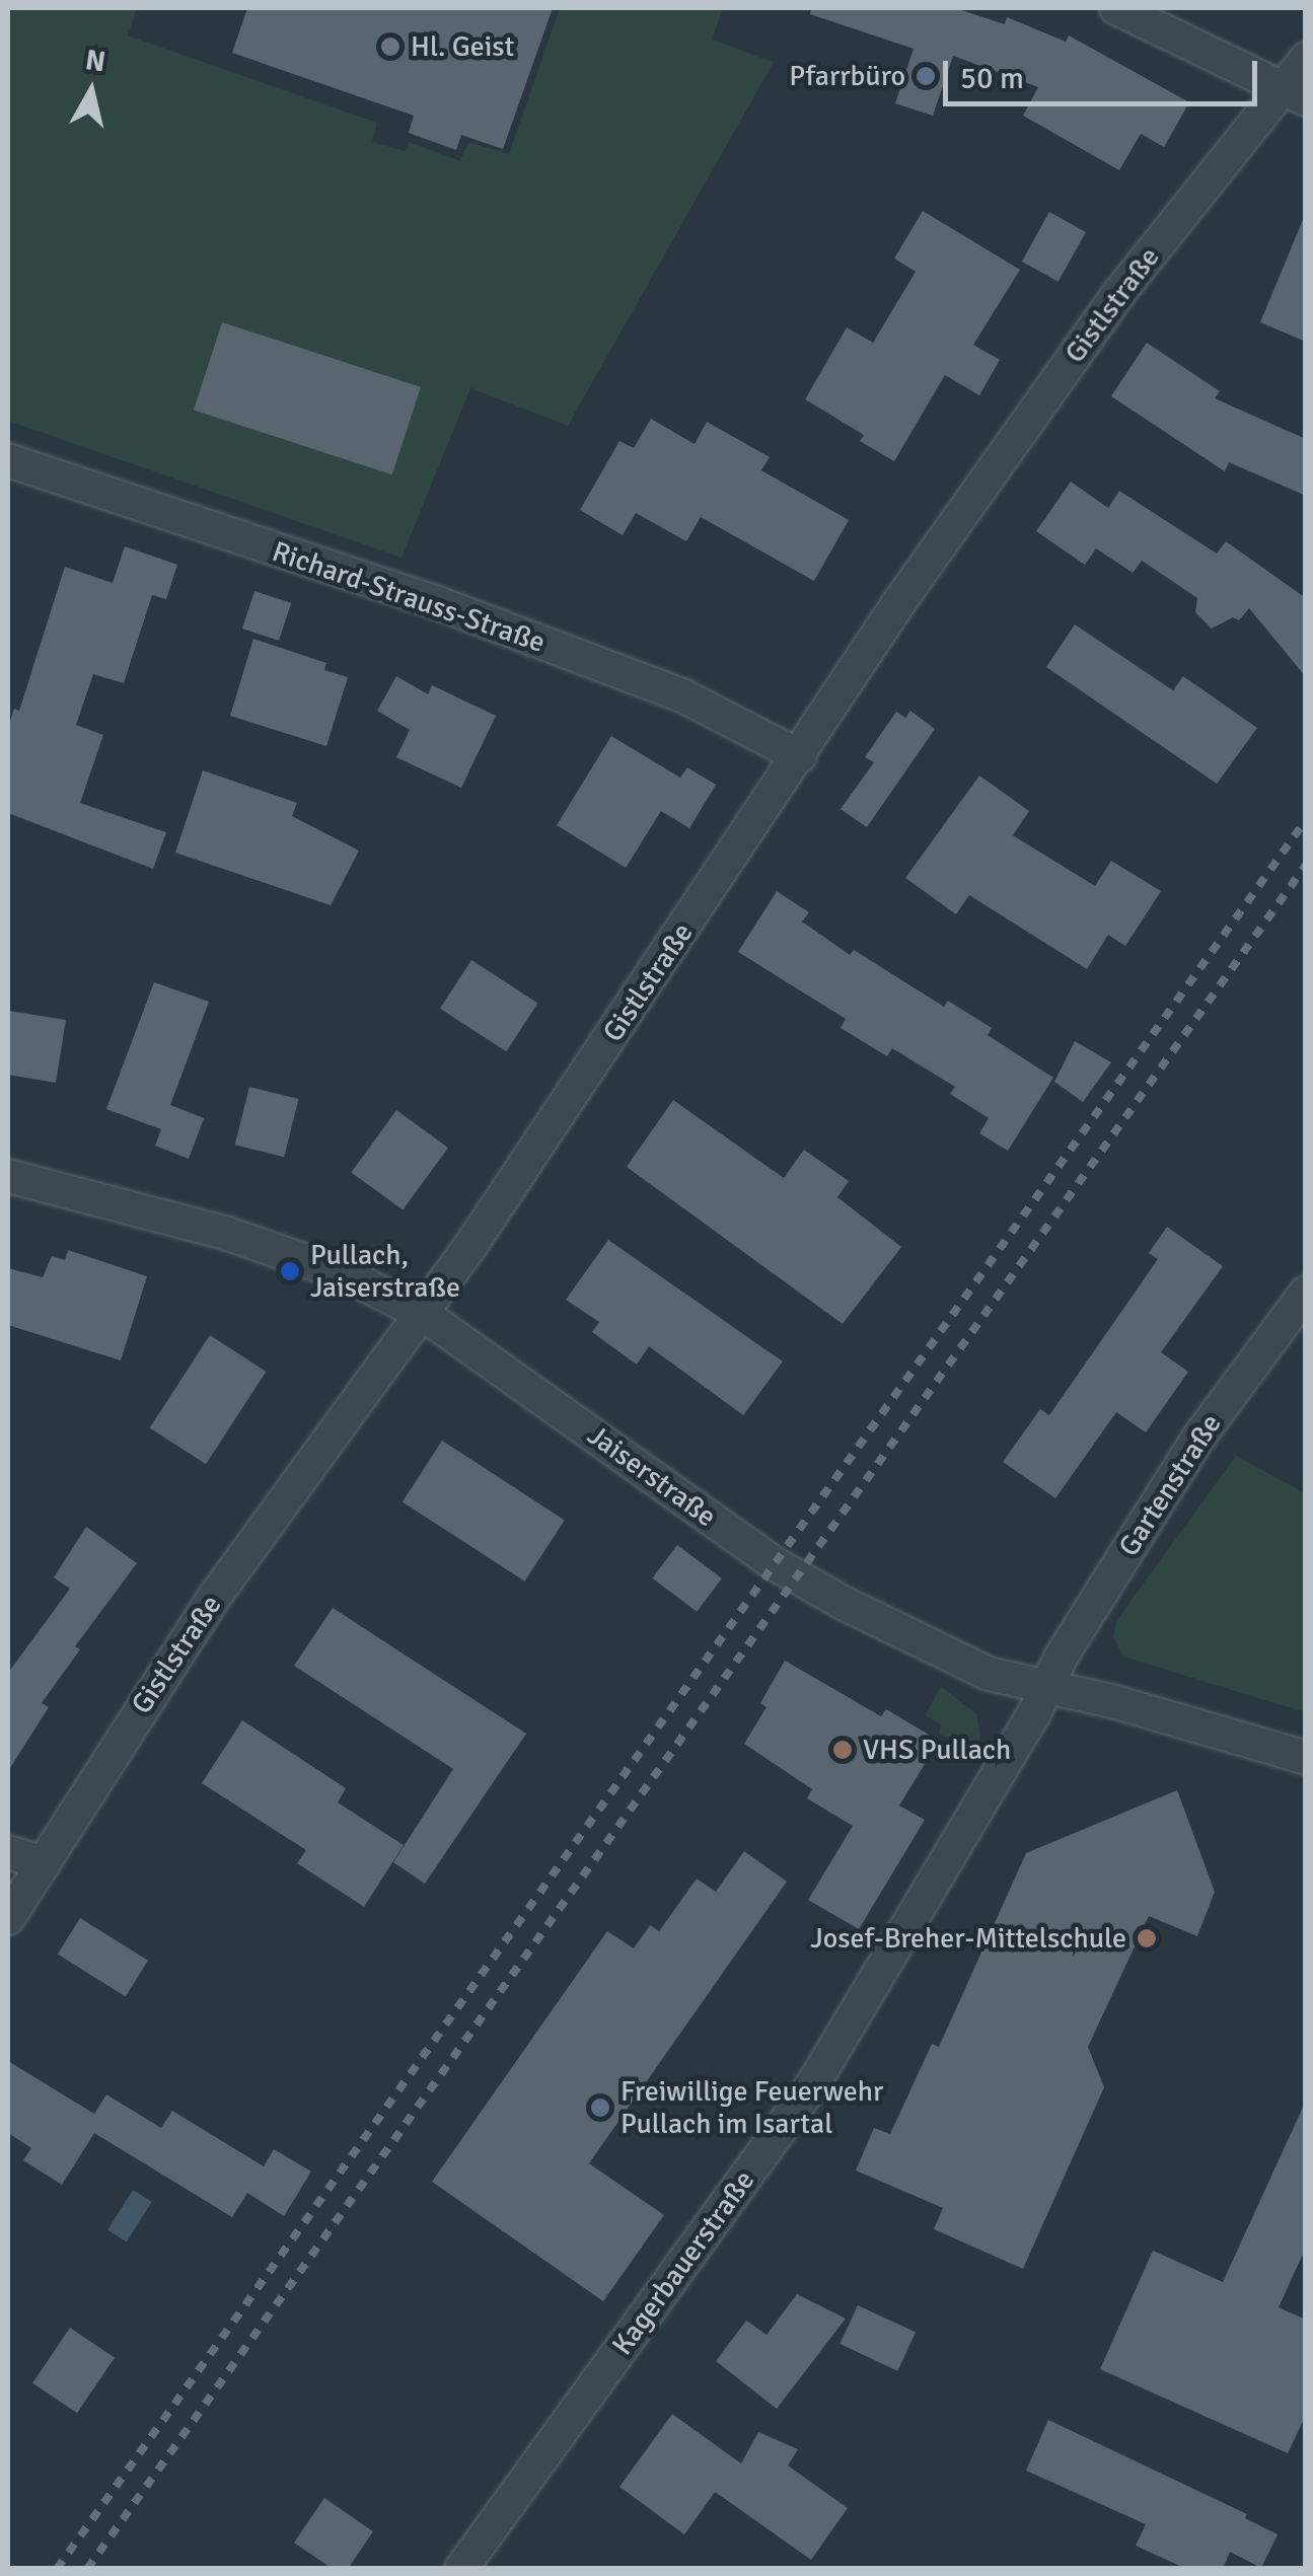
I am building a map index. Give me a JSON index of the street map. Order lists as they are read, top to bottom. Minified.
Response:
{"streets":{"street":["Gistlstraße","Richard-Strauss-Straße","Jaiserstraße","Gartenstraße","Kagerbauerstraße"]},"crossings":[["Gistlstraße","Richard-Strauss-Straße"],["Gistlstraße","Jaiserstraße"],["Jaiserstraße","Gartenstraße"],["Jaiserstraße","Kagerbauerstraße"],["Gartenstraße","Kagerbauerstraße"]],"places":["Hl. Geist","Pfarrbüro","Pullach, Jaiserstraße","VHS Pullach","Josef-Breher-Mittelschule","Freiwillige Feuerwehr Pullach im Isartal"],"scale_bar":"50 m","north":"top"}
